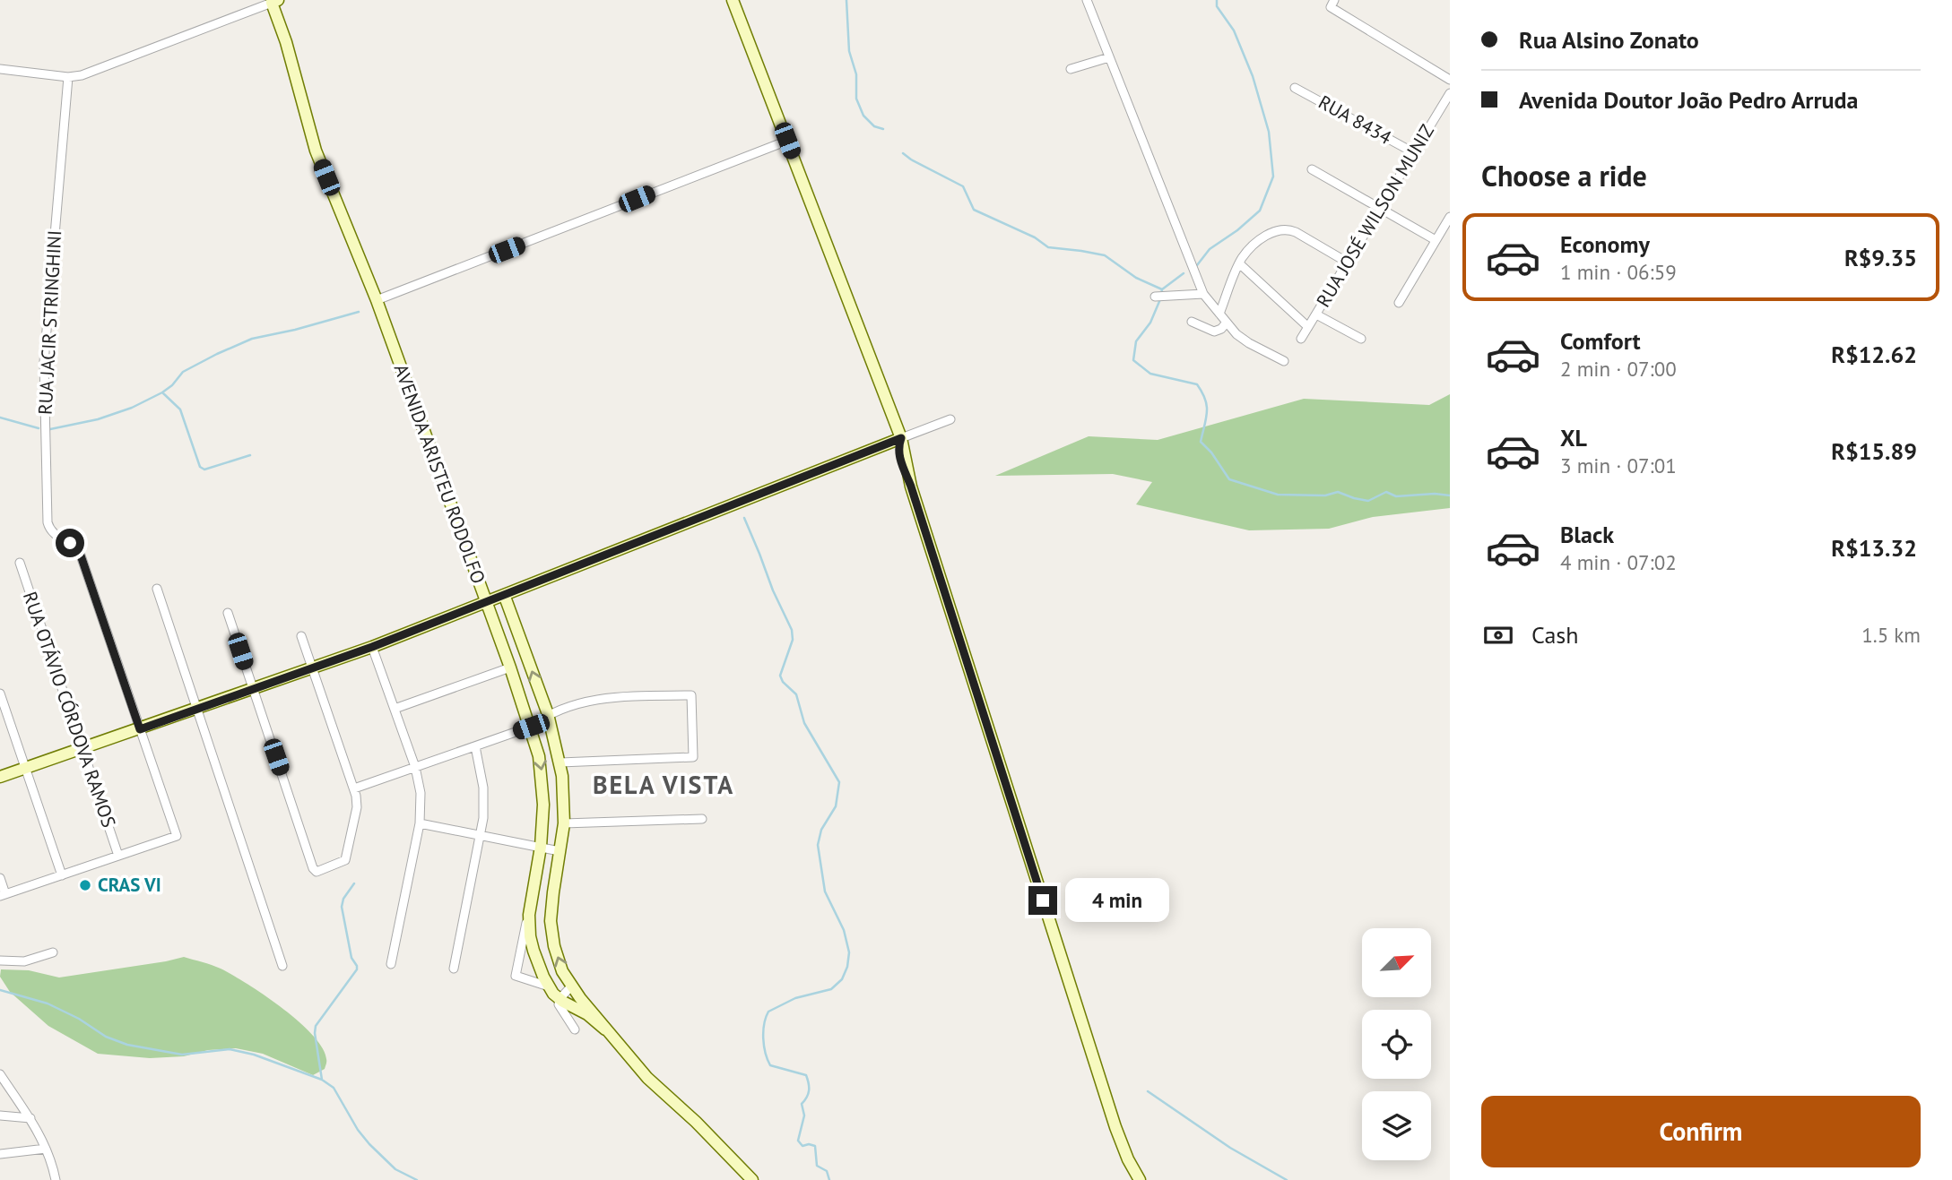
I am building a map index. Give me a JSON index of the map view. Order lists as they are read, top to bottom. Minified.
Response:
{"streets":{"street":["RUA 8434","RUA JOSÉ WILSON MUNIZ","RUA JACIR STRINGHINI","AVENIDA ARISTEU RODOLFO","RUA OTÁVIO CÓRDOVA RAMOS"]},"crossings":[["RUA 8434","RUA JOSÉ WILSON MUNIZ"]],"districts":["BELA VISTA"],"places":["CRAS VI"],"north":"top right","page":{"banner":["Rua Alsino Zonato","Avenida Doutor João Pedro Arruda"],"heading":"Choose a ride","list":[{"name":"Economy","note":"1 min · 06:59","value":"R$9.35"},{"name":"Comfort","note":"2 min · 07:00","value":"R$12.62"},{"name":"XL","note":"3 min · 07:01","value":"R$15.89"},{"name":"Black","note":"4 min · 07:02","value":"R$13.32"}],"pay":["Cash","1.5 km"],"bubble":"4 min","buttons":"Confirm"}}
